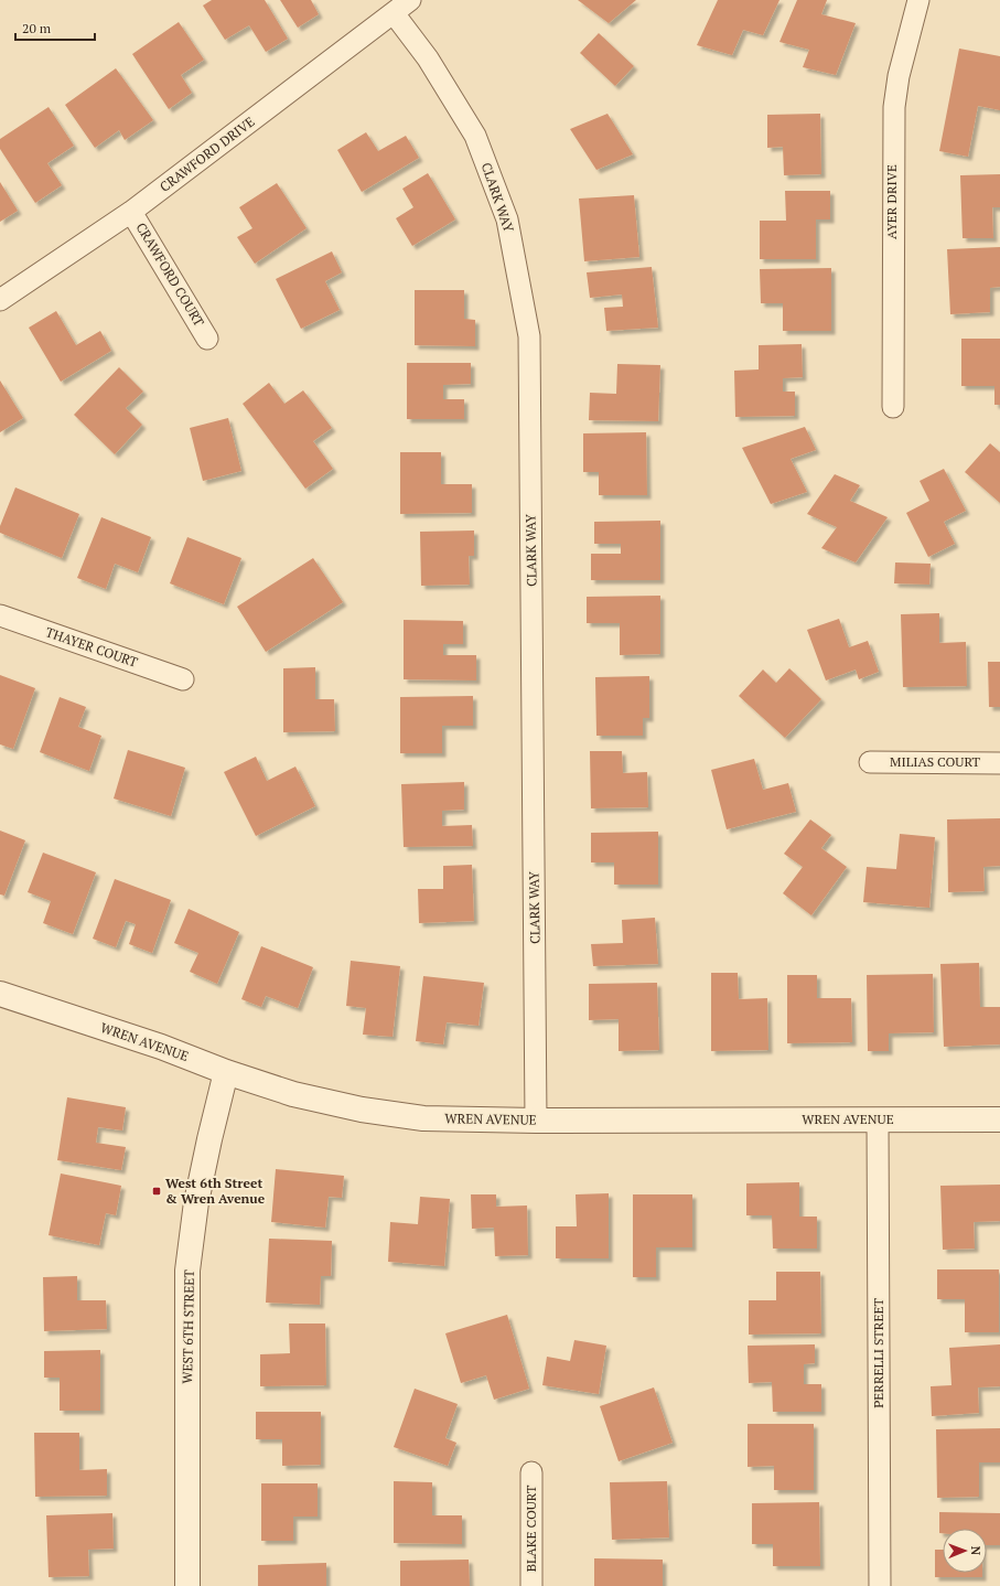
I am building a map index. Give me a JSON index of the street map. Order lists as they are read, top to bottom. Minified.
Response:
{"streets":{"street":["CRAWFORD DRIVE","CLARK WAY","AYER DRIVE","CRAWFORD COURT","THAYER COURT","MILIAS COURT","WREN AVENUE","WEST 6TH STREET","PERRELLI STREET","BLAKE COURT"]},"crossings":[["CRAWFORD DRIVE","CLARK WAY"],["CRAWFORD DRIVE","CRAWFORD COURT"],["CLARK WAY","WREN AVENUE"],["WREN AVENUE","WEST 6TH STREET"],["WREN AVENUE","PERRELLI STREET"]],"places":{"transit":["West 6th Street & Wren Avenue"]},"scale_bar":"20 m","north":"right"}
